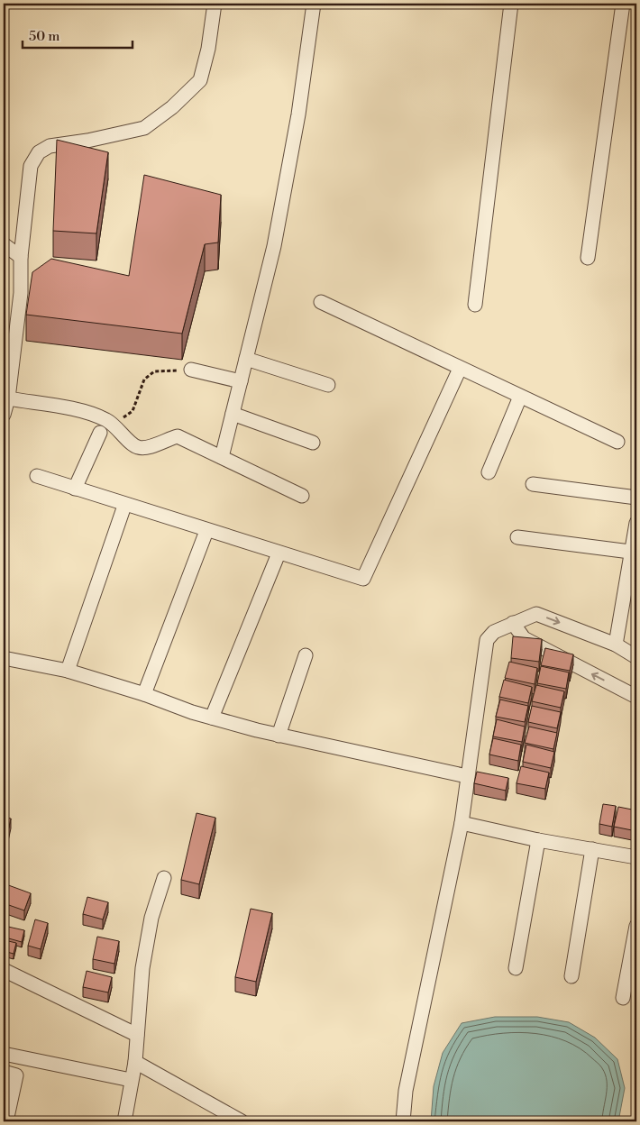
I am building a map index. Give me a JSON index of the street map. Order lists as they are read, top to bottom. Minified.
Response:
{"scale_bar":"50 m"}
